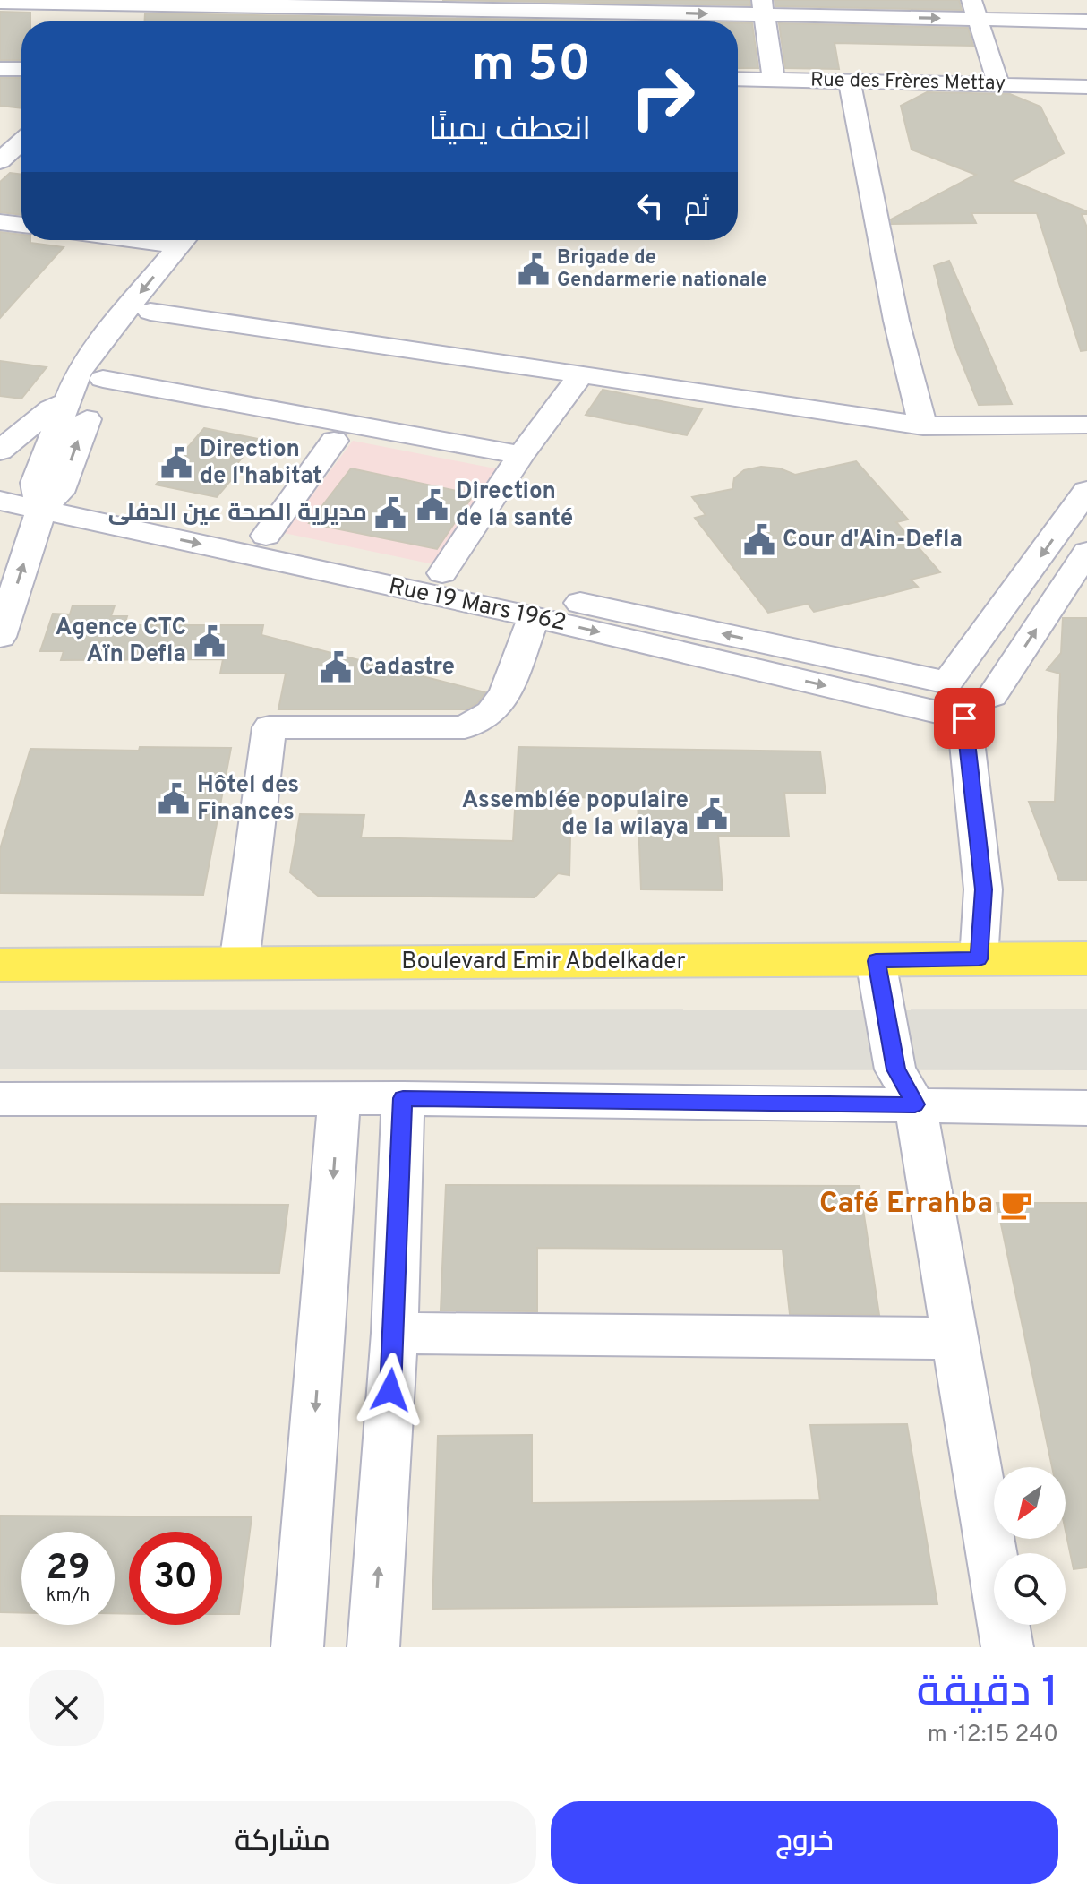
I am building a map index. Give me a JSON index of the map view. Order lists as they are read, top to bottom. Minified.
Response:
{"streets":{"main road":["Boulevard Emir Abdelkader"],"street":["Rue des Frères Mettay","Rue 19 Mars 1962"]},"places":{"public building":["Brigade de Gendarmerie nationale","Direction de l'habitat","Direction de la santé","مديرية الصحة عين الدفلى","Cour d'Ain-Defla","Agence CTC Aïn Defla","Cadastre","Hôtel des Finances","Assemblée populaire de la wilaya"],"cafe":["Café Errahba"]},"north":"bottom left","page":{"turn":["50 m","انعطف يمينًا"],"then":"ثم","speed":"29 km/h","limit":"30","heading":["1 دقيقة","240 m · 12:15"],"buttons":["خروج","مشاركة"]}}
